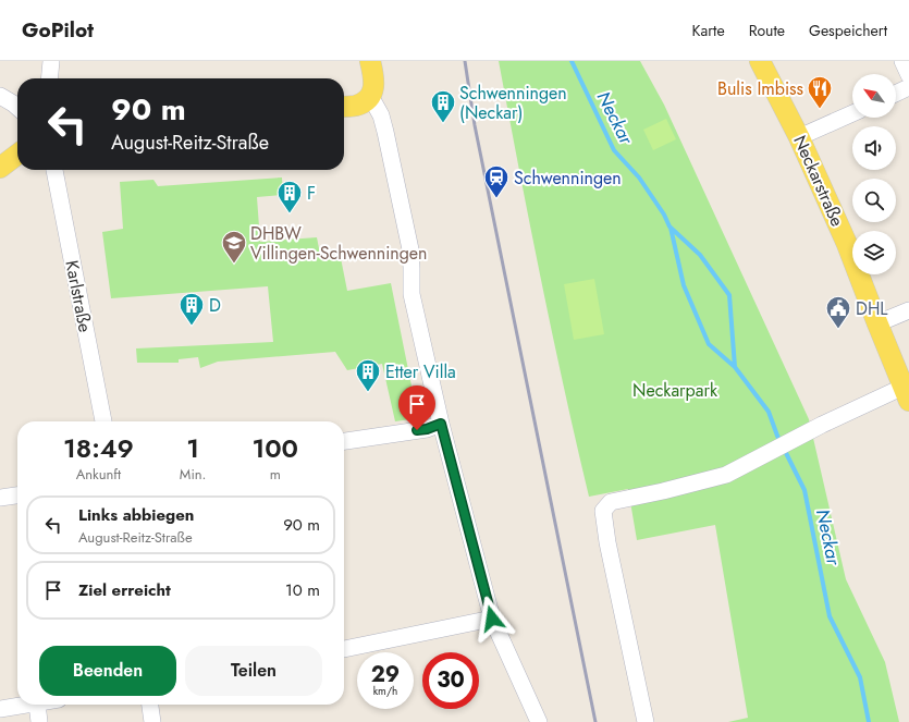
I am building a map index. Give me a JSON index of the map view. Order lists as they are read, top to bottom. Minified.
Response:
{"streets":{"main road":["Neckarstraße"],"street":["Karlstraße"]},"water":["Neckar"],"parks":["Neckarpark"],"places":{"restaurant":["Bulis Imbiss"],"building":["Schwenningen (Neckar)","F","D","Etter Villa"],"station":["Schwenningen"],"school or university":["DHBW Villingen-Schwenningen"],"public building":["DHL"]},"north":"top left","page":{"header":"GoPilot","nav":["Karte","Route","Gespeichert"],"turn":["90 m","August-Reitz-Straße"],"eta":["18:49","Ankunft","1","Min.","100","m"],"list":[{"name":"Links abbiegen","note":"August-Reitz-Straße","value":"90 m"},{"name":"Ziel erreicht","value":"10 m"}],"buttons":["Beenden","Teilen"],"speed":"29 km/h","limit":"30"}}
